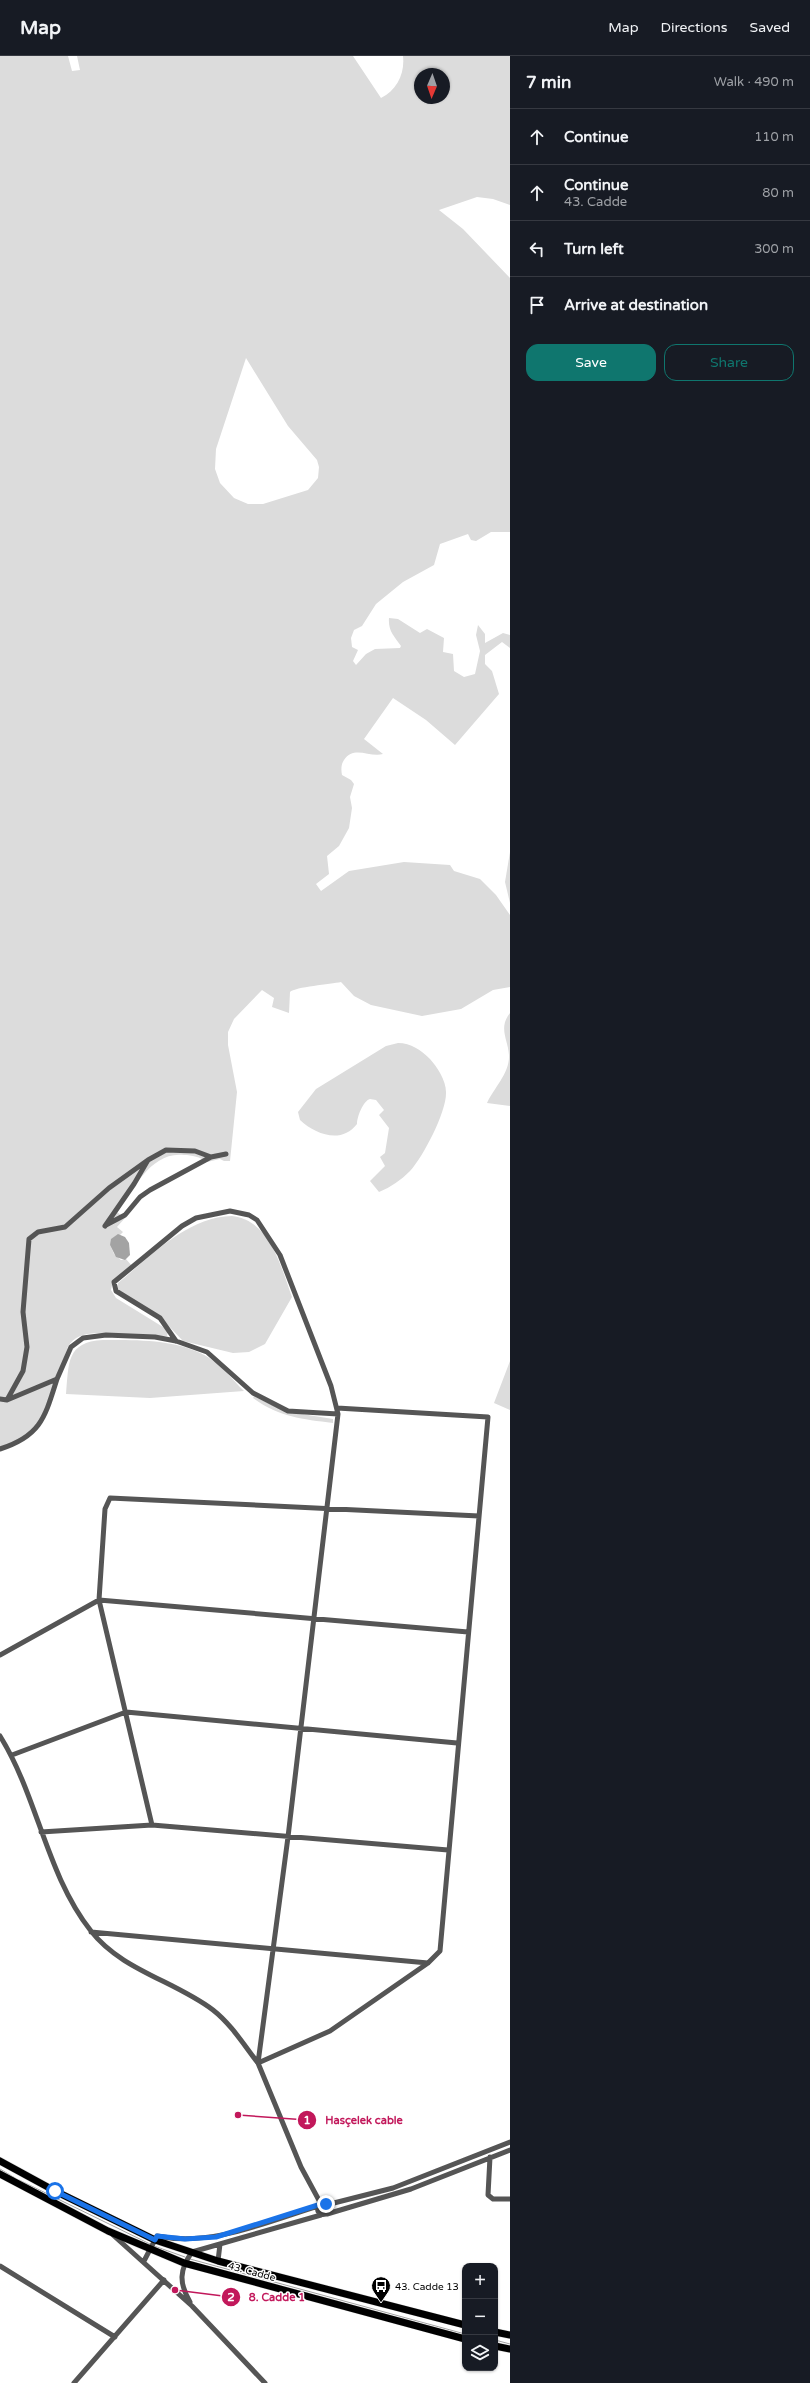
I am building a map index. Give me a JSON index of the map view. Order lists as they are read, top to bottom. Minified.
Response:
{"streets":{"main road":["43. Cadde"]},"places":{"other":["Hasçelek cable","8. Cadde 1"],"bus stop":["43. Cadde 13"]},"north":"bottom","page":{"header":"Map","nav":["Map","Directions","Saved"],"heading":["7 min","Walk · 490 m"],"list":[["Continue","110 m"],["Continue","43. Cadde","80 m"],["Turn left","300 m"],"Arrive at destination"],"buttons":["Save","Share"],"map_buttons":["+","−"]}}
